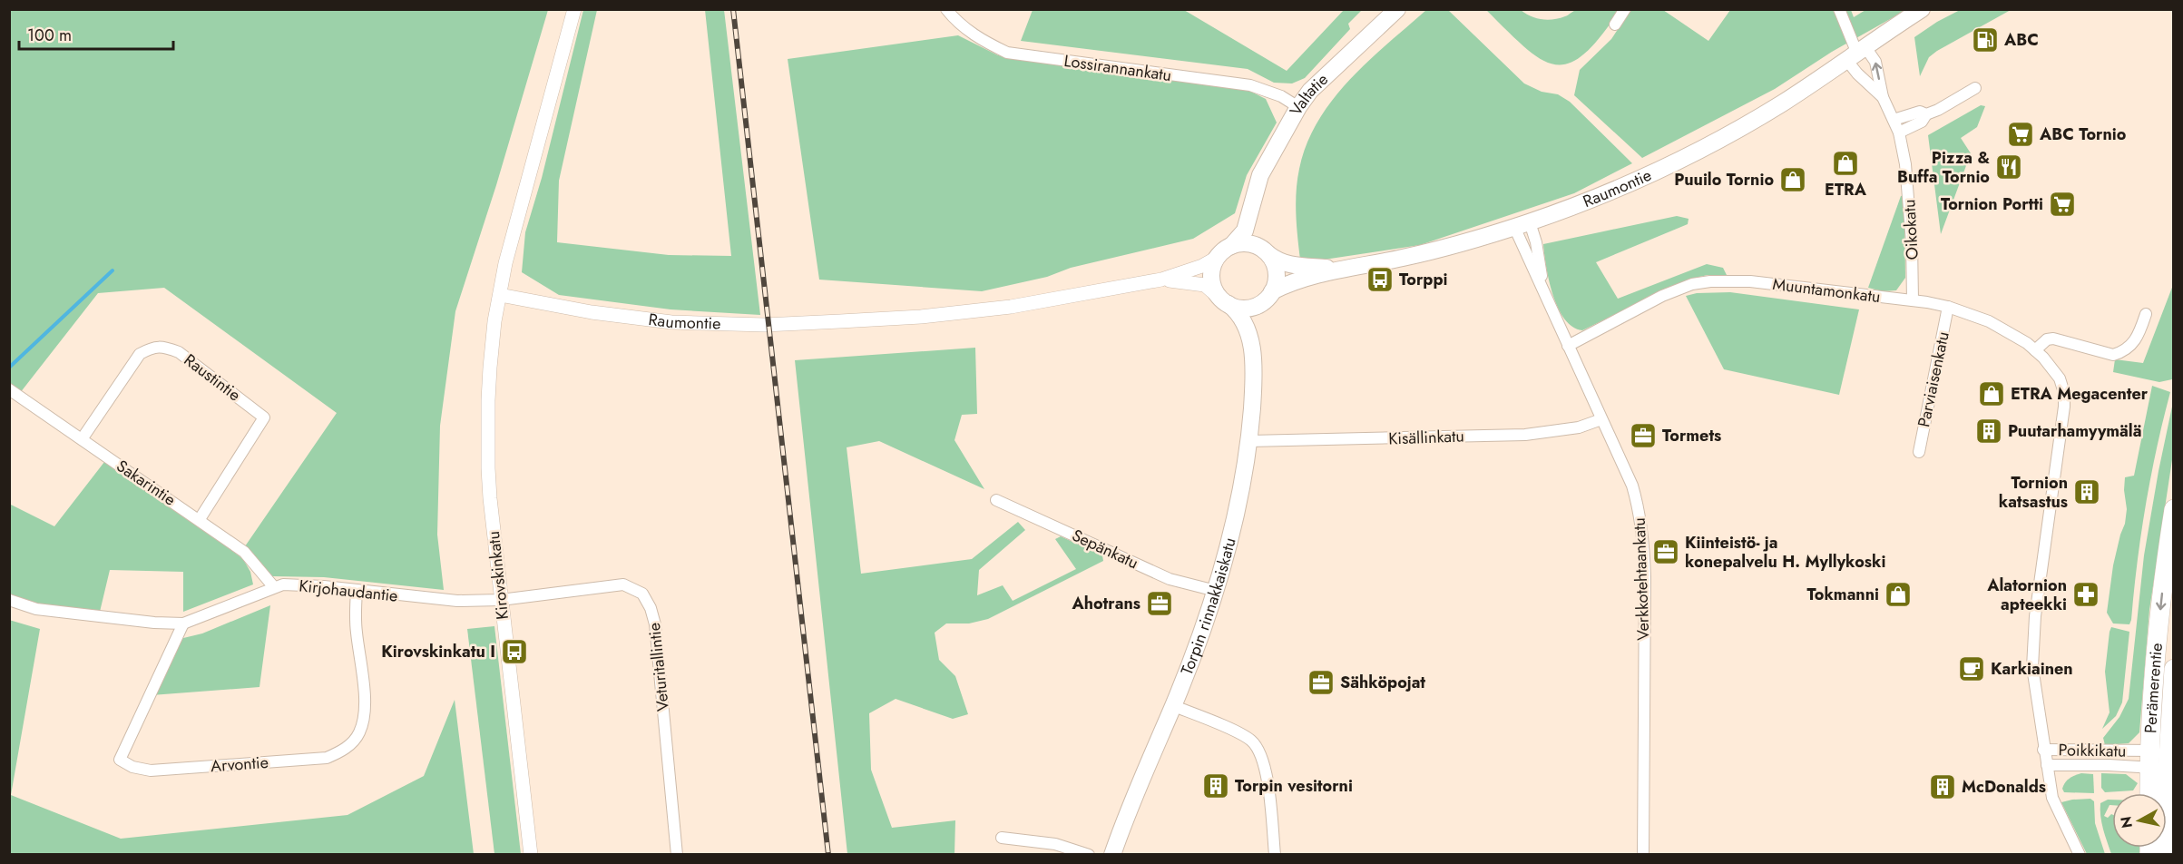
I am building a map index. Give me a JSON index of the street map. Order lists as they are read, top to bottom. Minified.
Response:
{"streets":{"highway":["Perämerentie"],"main road":["Valtatie","Raumontie","Torpin rinnakkaiskatu"],"street":["Lossirannankatu","Oikokatu","Muuntamonkatu","Raustintie","Parviaisenkatu","Kisällinkatu","Sakarintie","Sepänkatu","Kirovskinkatu","Verkkotehtaankatu","Kirjohaudantie","Veturitallintie","Poikkikatu","Arvontie"]},"crossings":[["Lossirannankatu","Valtatie"],["Valtatie","Raumontie"],["Valtatie","Torpin rinnakkaiskatu"],["Raumontie","Oikokatu"],["Raumontie","Kirovskinkatu"],["Raumontie","Verkkotehtaankatu"],["Raumontie","Torpin rinnakkaiskatu"],["Oikokatu","Muuntamonkatu"],["Muuntamonkatu","Parviaisenkatu"],["Muuntamonkatu","Verkkotehtaankatu"],["Muuntamonkatu","Poikkikatu"],["Raustintie","Sakarintie"],["Kisällinkatu","Verkkotehtaankatu"],["Kisällinkatu","Torpin rinnakkaiskatu"],["Sakarintie","Kirjohaudantie"],["Sepänkatu","Torpin rinnakkaiskatu"],["Kirovskinkatu","Kirjohaudantie"],["Kirovskinkatu","Veturitallintie"],["Kirjohaudantie","Veturitallintie"],["Kirjohaudantie","Arvontie"],["Perämerentie","Poikkikatu"]],"places":{"fuel station":["ABC"],"supermarket":["ABC Tornio","Tornion Portti"],"shop":["ETRA","Puuilo Tornio","ETRA Megacenter","Tokmanni"],"restaurant":["Pizza & Buffa Tornio"],"bus stop":["Torppi","Kirovskinkatu I"],"building":["Puutarhamyymälä","Tornion katsastus","Torpin vesitorni","McDonalds"],"office":["Tormets","Kiinteistö- ja konepalvelu H. Myllykoski","Ahotrans","Sähköpojat"],"pharmacy":["Alatornion apteekki"],"cafe":["Karkiainen"]},"scale_bar":"100 m","north":"left"}
